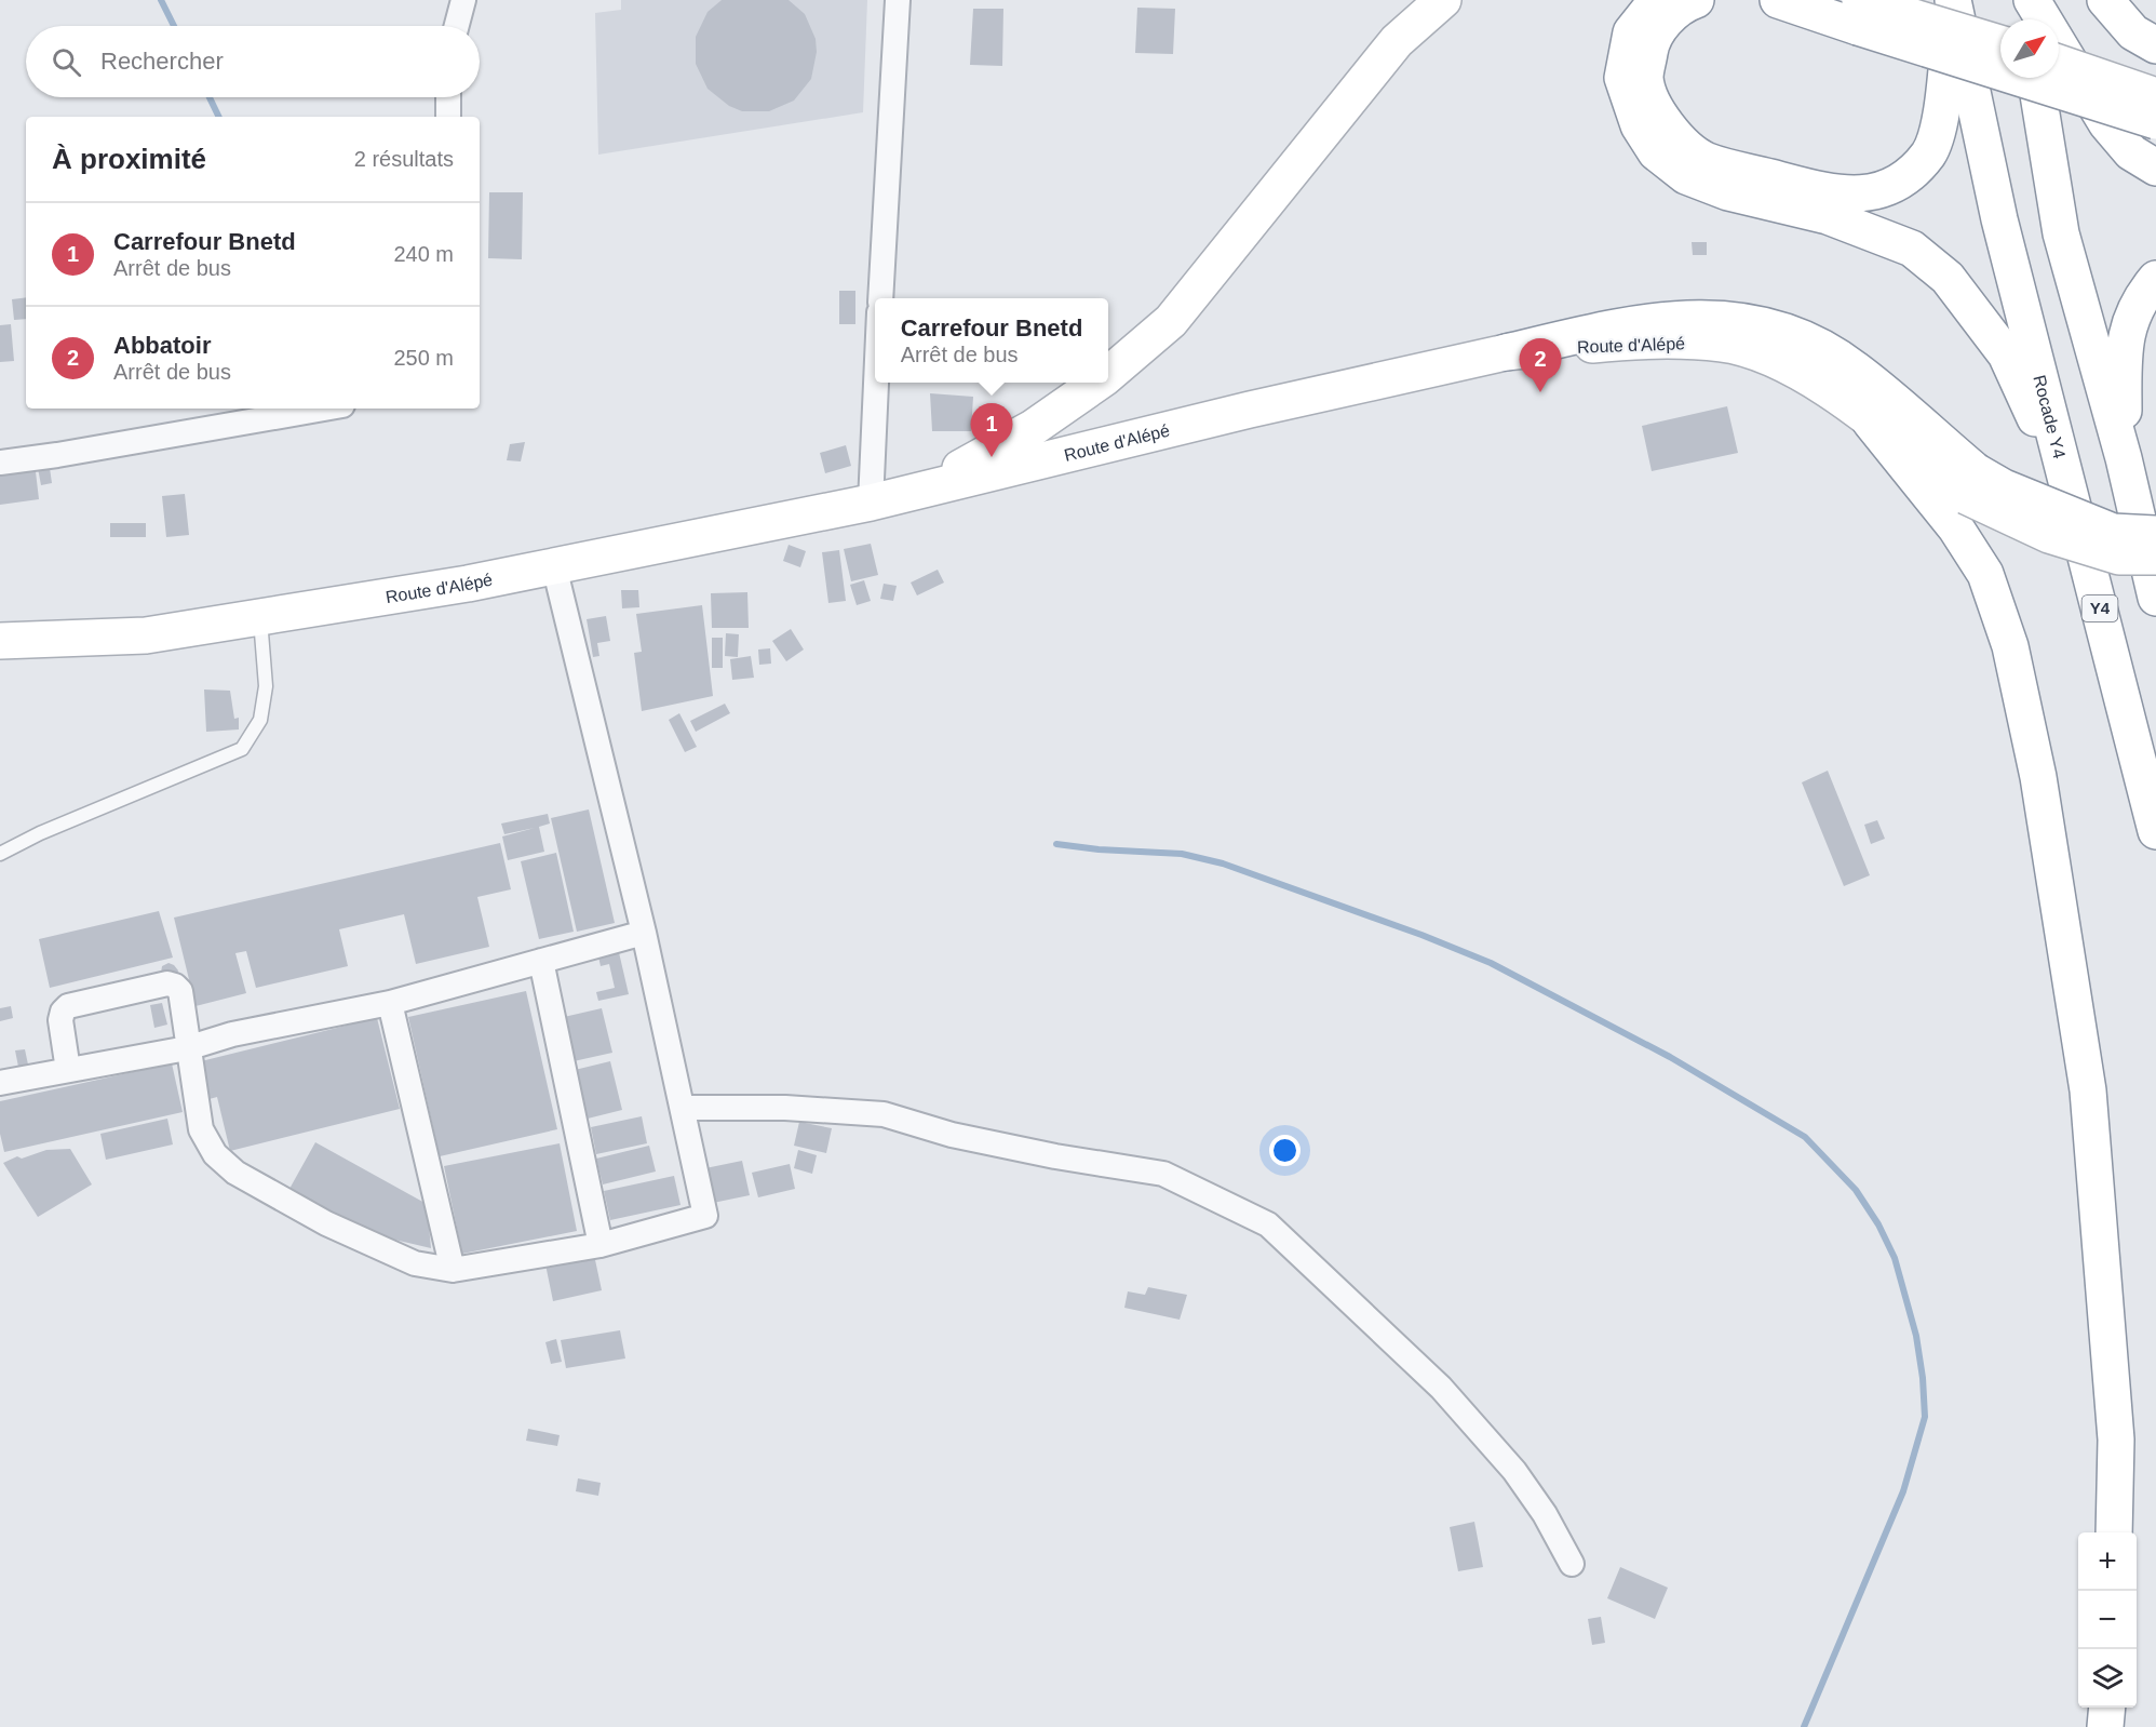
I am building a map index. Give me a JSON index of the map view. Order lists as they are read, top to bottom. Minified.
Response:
{"streets":{"main road":["Route d'Alépé","Rocade Y4","Y4"]},"north":"top right","page":{"search":"Rechercher","heading":["À proximité","2 résultats"],"list":[{"mark":"1","name":"Carrefour Bnetd","note":"Arrêt de bus","value":"240 m"},{"mark":"2","name":"Abbatoir","note":"Arrêt de bus","value":"250 m"}],"popup":["Carrefour Bnetd","Arrêt de bus"],"pins":["2","1"],"map_buttons":["+","−"]}}
